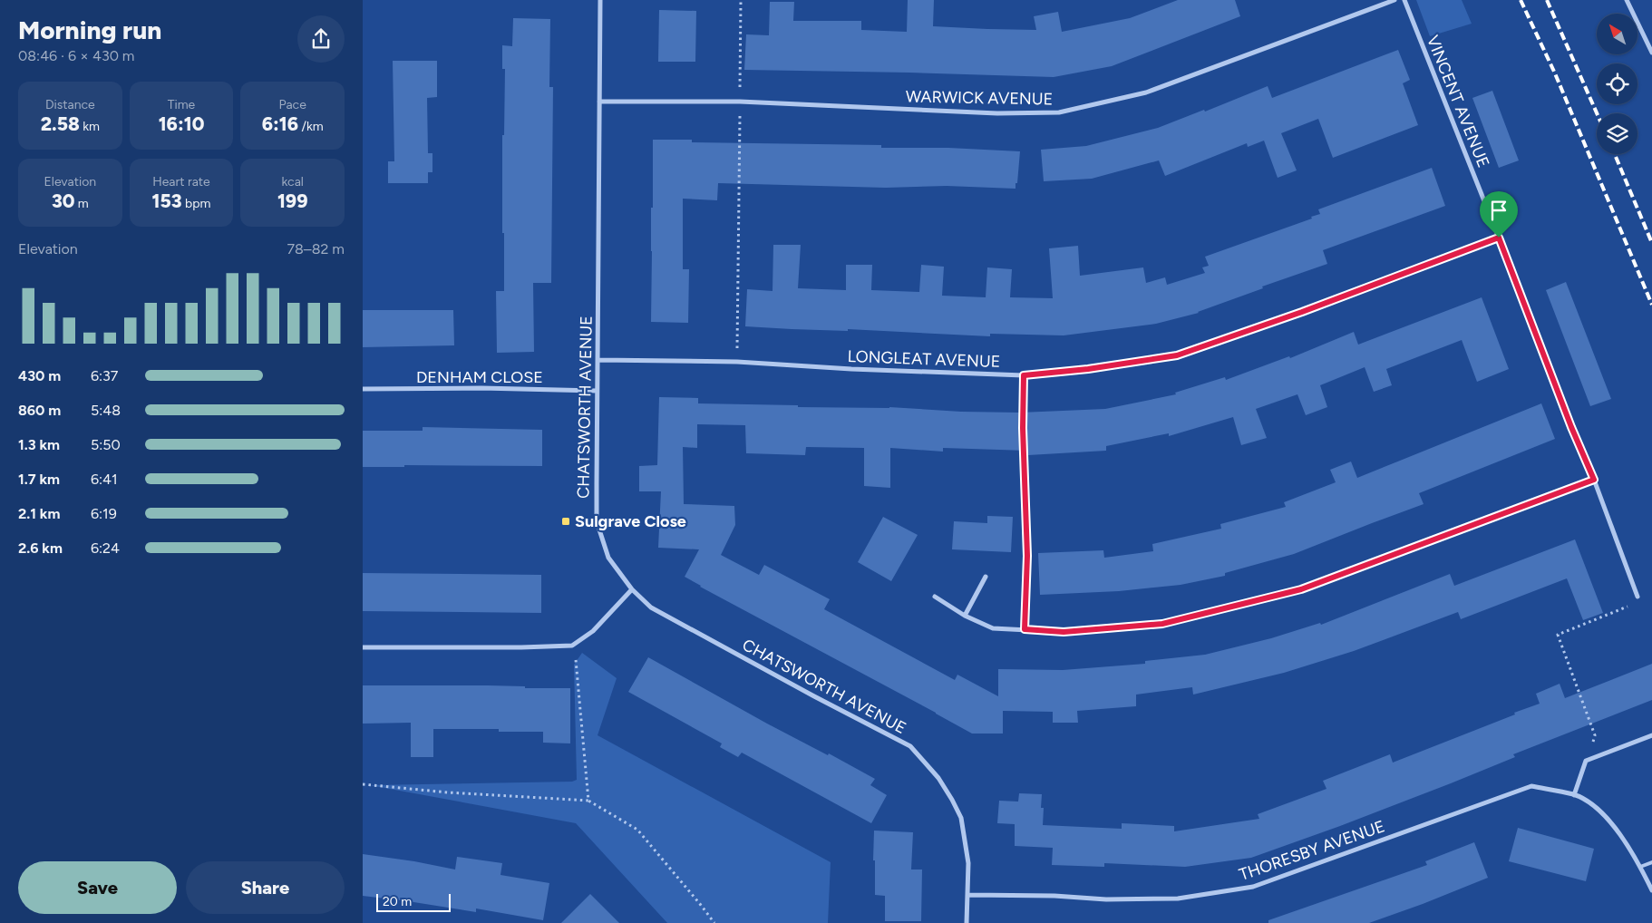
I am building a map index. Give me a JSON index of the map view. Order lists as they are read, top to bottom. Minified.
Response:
{"streets":{"street":["WARWICK AVENUE","VINCENT AVENUE","LONGLEAT AVENUE","DENHAM CLOSE","CHATSWORTH AVENUE","THORESBY AVENUE"]},"crossings":[["WARWICK AVENUE","CHATSWORTH AVENUE"],["VINCENT AVENUE","LONGLEAT AVENUE"],["LONGLEAT AVENUE","CHATSWORTH AVENUE"],["DENHAM CLOSE","CHATSWORTH AVENUE"],["CHATSWORTH AVENUE","THORESBY AVENUE"]],"places":{"transit":["Sulgrave Close"]},"scale_bar":"20 m","north":"top left","page":{"heading":["Morning run","08:46 · 6 × 430 m"],"stats":[["Distance","2.58 km"],["Time","16:10"],["Pace","6:16 /km"],["Elevation","30 m"],["Heart rate","153 bpm"],["kcal","199"]],"chart":["Elevation","78–82 m"],"list":[{"name":"430 m","note":"6:37"},{"name":"860 m","note":"5:48"},{"name":"1.3 km","note":"5:50"},{"name":"1.7 km","note":"6:41"},{"name":"2.1 km","note":"6:19"},{"name":"2.6 km","note":"6:24"}],"buttons":["Save","Share"],"scale":"20 m"}}
